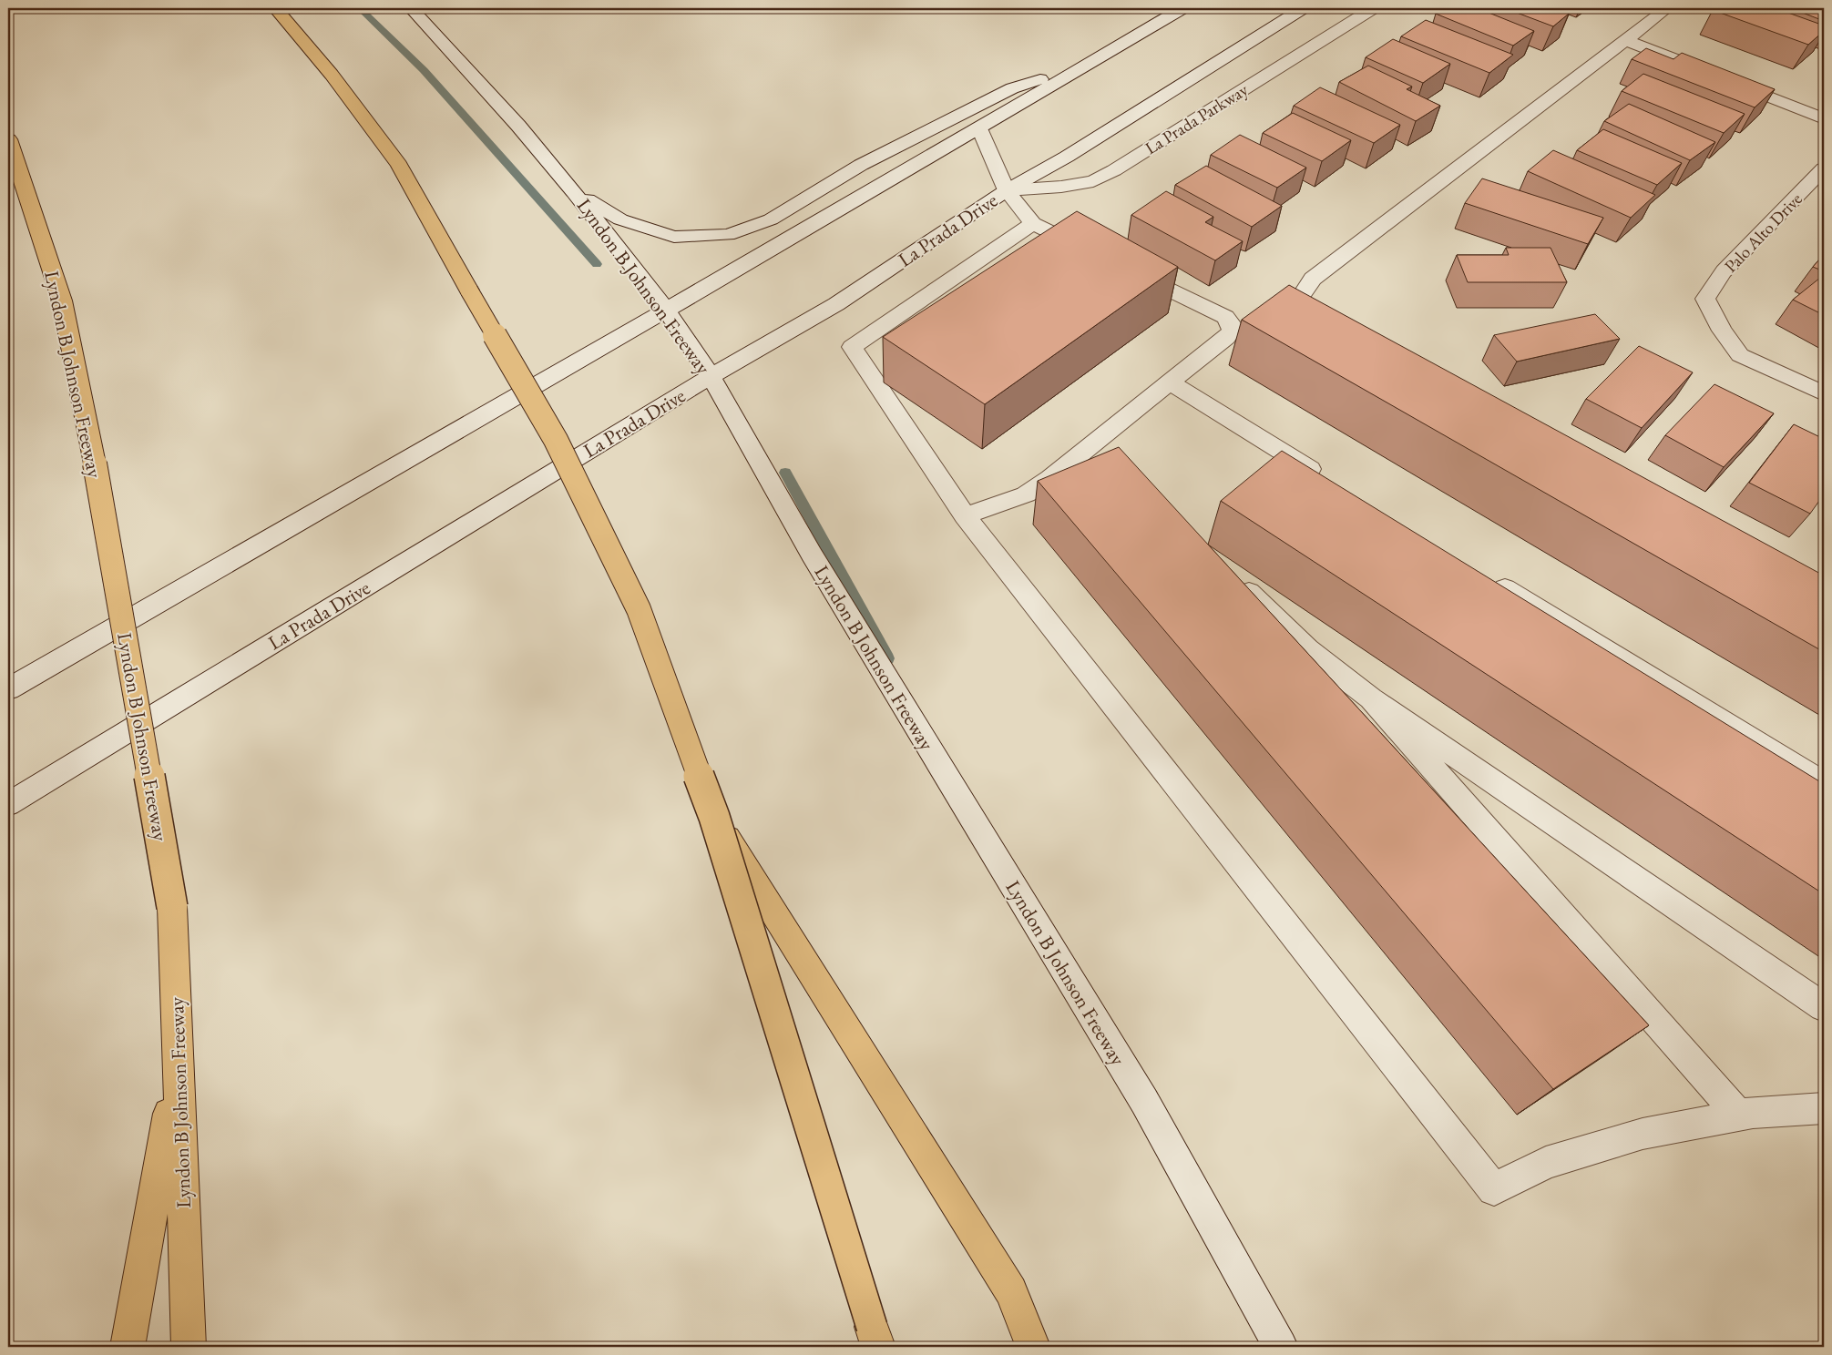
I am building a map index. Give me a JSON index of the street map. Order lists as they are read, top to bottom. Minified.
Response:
{"streets":{"highway":["Lyndon B Johnson Freeway"],"main road":["La Prada Parkway","La Prada Drive","Palo Alto Drive"]},"crossings":[["La Prada Parkway","La Prada Drive"],["La Prada Drive","Lyndon B Johnson Freeway"]]}
